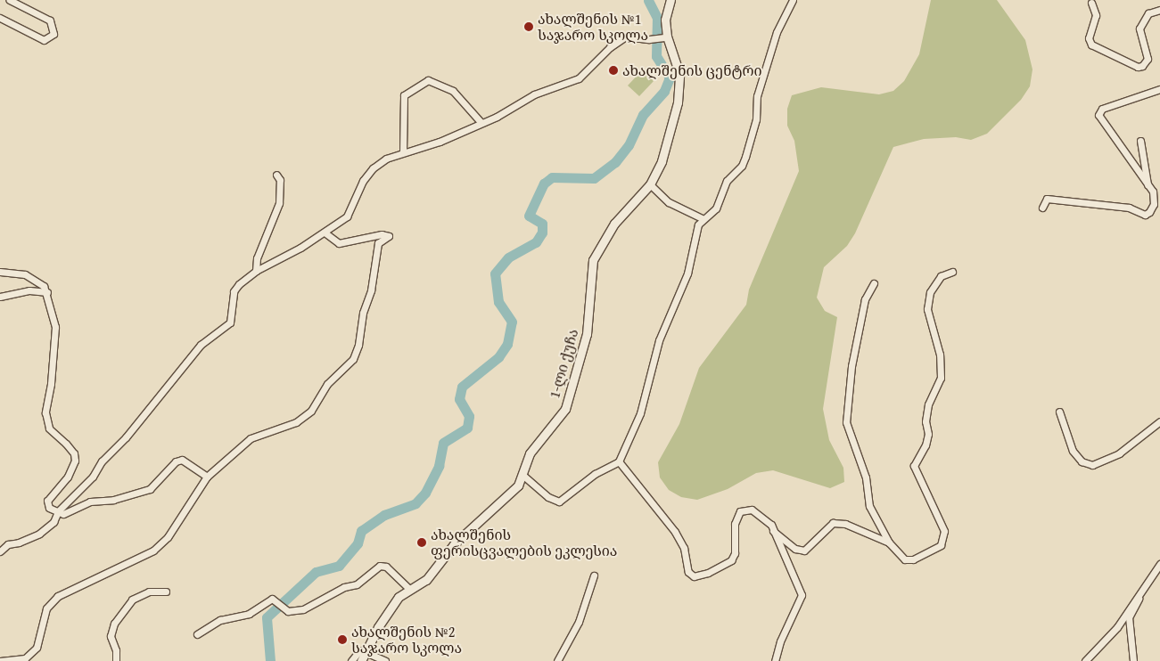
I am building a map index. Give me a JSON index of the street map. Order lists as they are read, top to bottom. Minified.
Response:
{"streets":{"street":["1-ლი ქუჩა"]},"places":["ახალშენის №1 საჯარო სკოლა","ახალშენის ცენტრი","ახალშენის ფერისცვალების ეკლესია","ახალშენის №2 საჯარო სკოლა"]}
